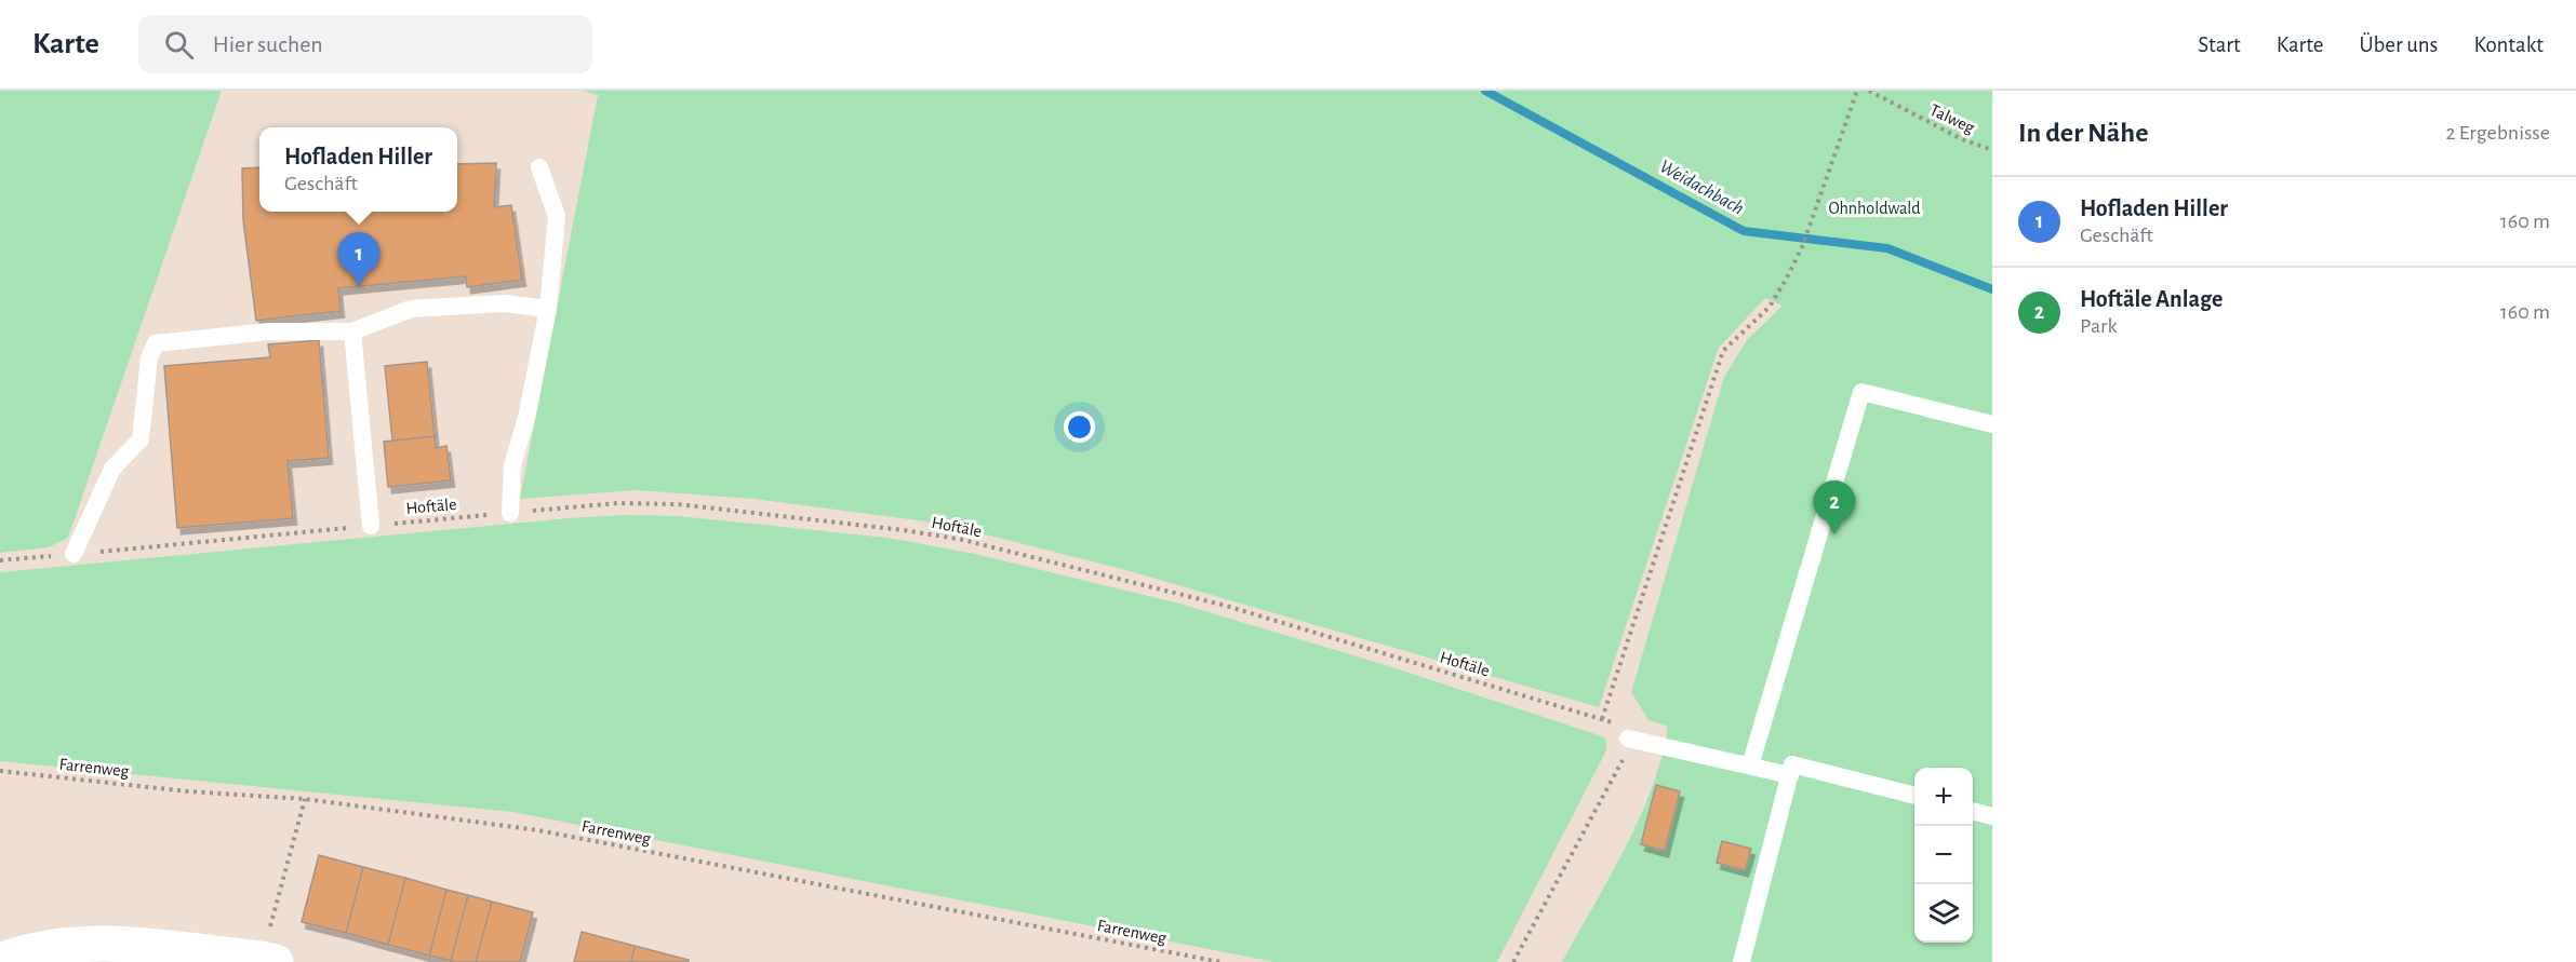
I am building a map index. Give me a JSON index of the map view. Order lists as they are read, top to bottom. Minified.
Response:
{"streets":{"path":["Talweg","Hoftäle","Farrenweg"]},"water":["Weidachbach"],"parks":["Ohnholdwald"],"page":{"header":"Karte","search":"Hier suchen","nav":["Start","Karte","Über uns","Kontakt"],"heading":["In der Nähe","2 Ergebnisse"],"popup":["Hofladen Hiller","Geschäft"],"list":[{"mark":"1","name":"Hofladen Hiller","note":"Geschäft","value":"160 m"},{"mark":"2","name":"Hoftäle Anlage","note":"Park","value":"160 m"}],"pins":["1","2"],"map_buttons":["+","−"]}}
